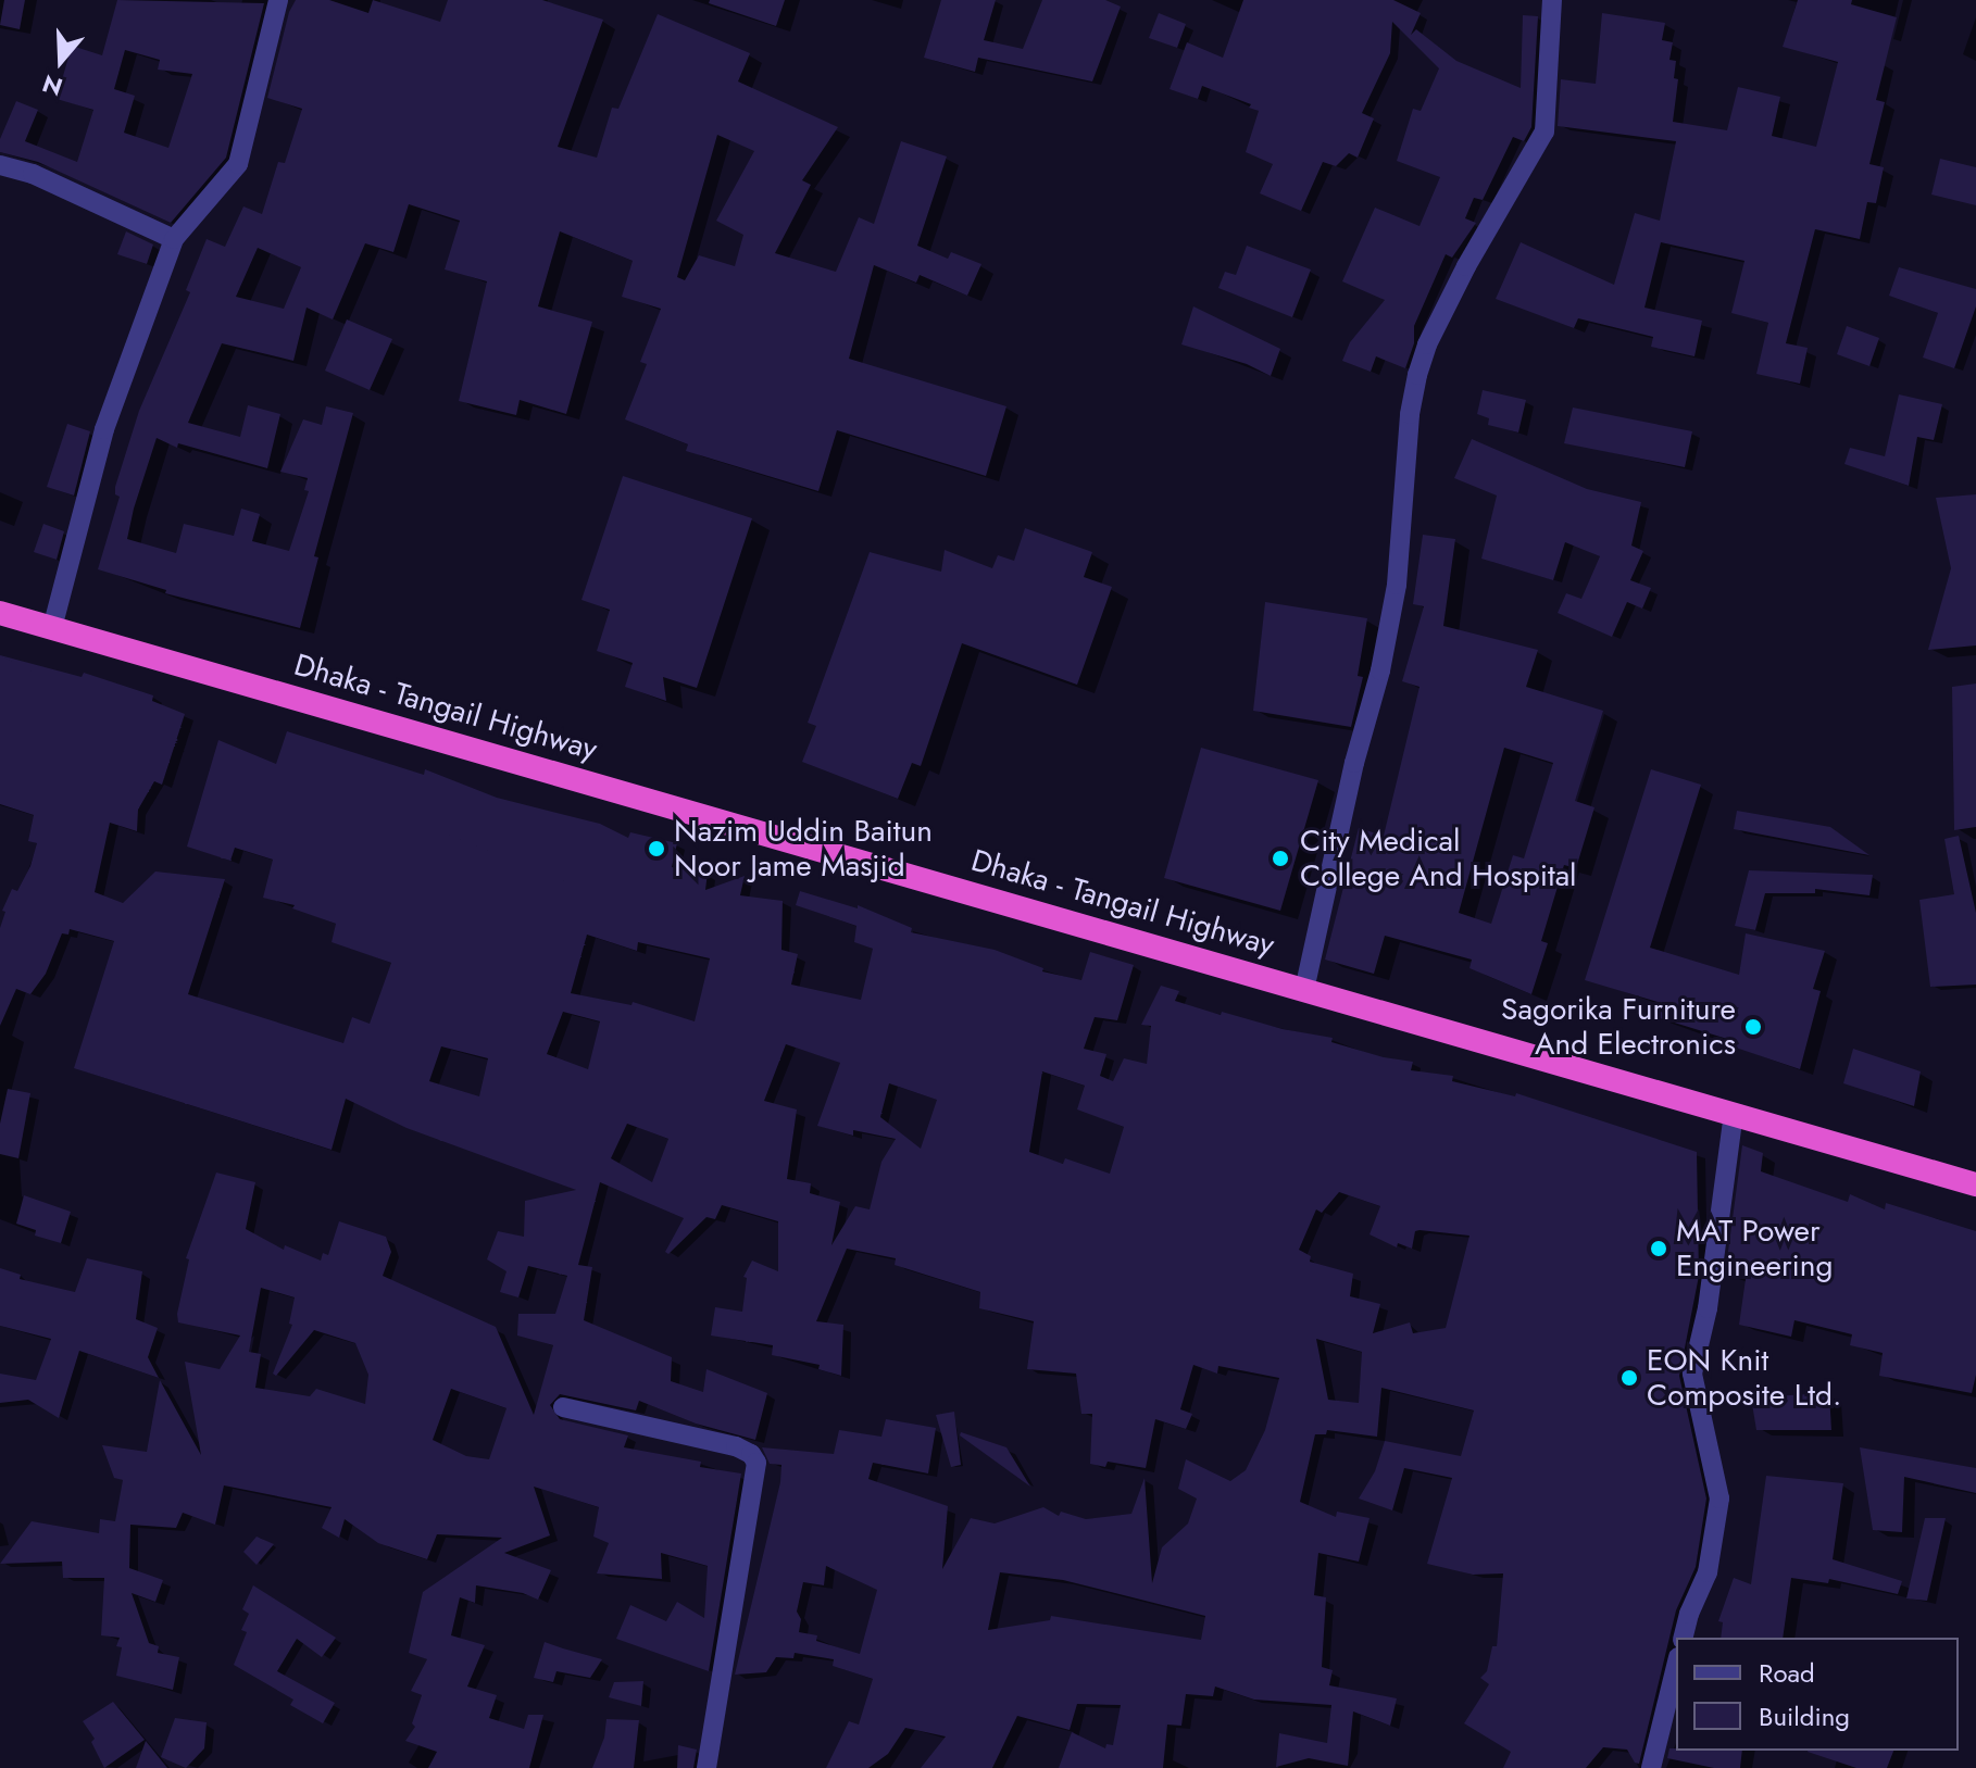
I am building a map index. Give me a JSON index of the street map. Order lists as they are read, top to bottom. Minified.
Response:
{"streets":{"highway":["Dhaka - Tangail Highway"]},"places":["Nazim Uddin Baitun Noor Jame Masjid","City Medical College And Hospital","Sagorika Furniture And Electronics","MAT Power Engineering","EON Knit Composite Ltd."],"legend":["Road","Building"],"north":"bottom"}
